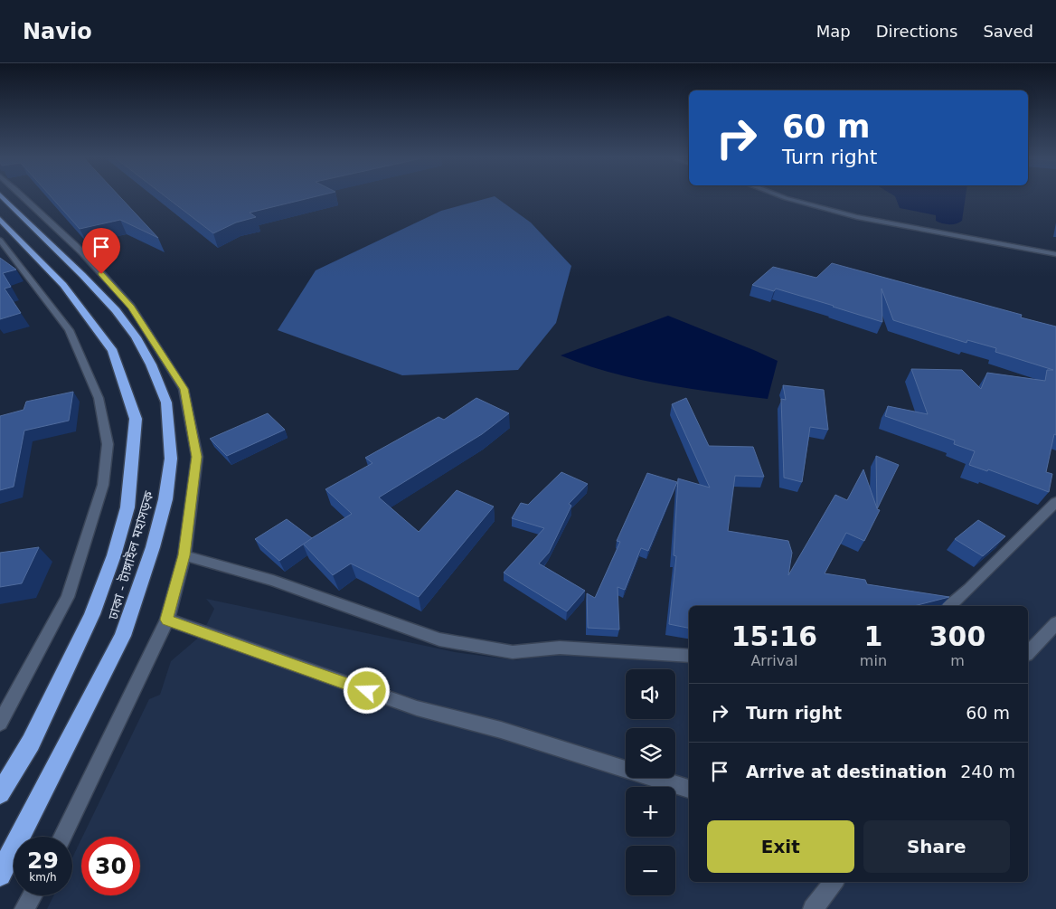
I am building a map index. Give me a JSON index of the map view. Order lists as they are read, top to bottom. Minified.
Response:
{"streets":{"highway":["ঢাকা - টাঙ্গাইল মহাসড়ক"]},"page":{"header":"Navio","nav":["Map","Directions","Saved"],"turn":["60 m","Turn right"],"eta":["15:16","Arrival","1","min","300","m"],"map_buttons":["+","−"],"list":[{"name":"Turn right","value":"60 m"},{"name":"Arrive at destination","value":"240 m"}],"buttons":["Exit","Share"],"speed":"29 km/h","limit":"30"}}
